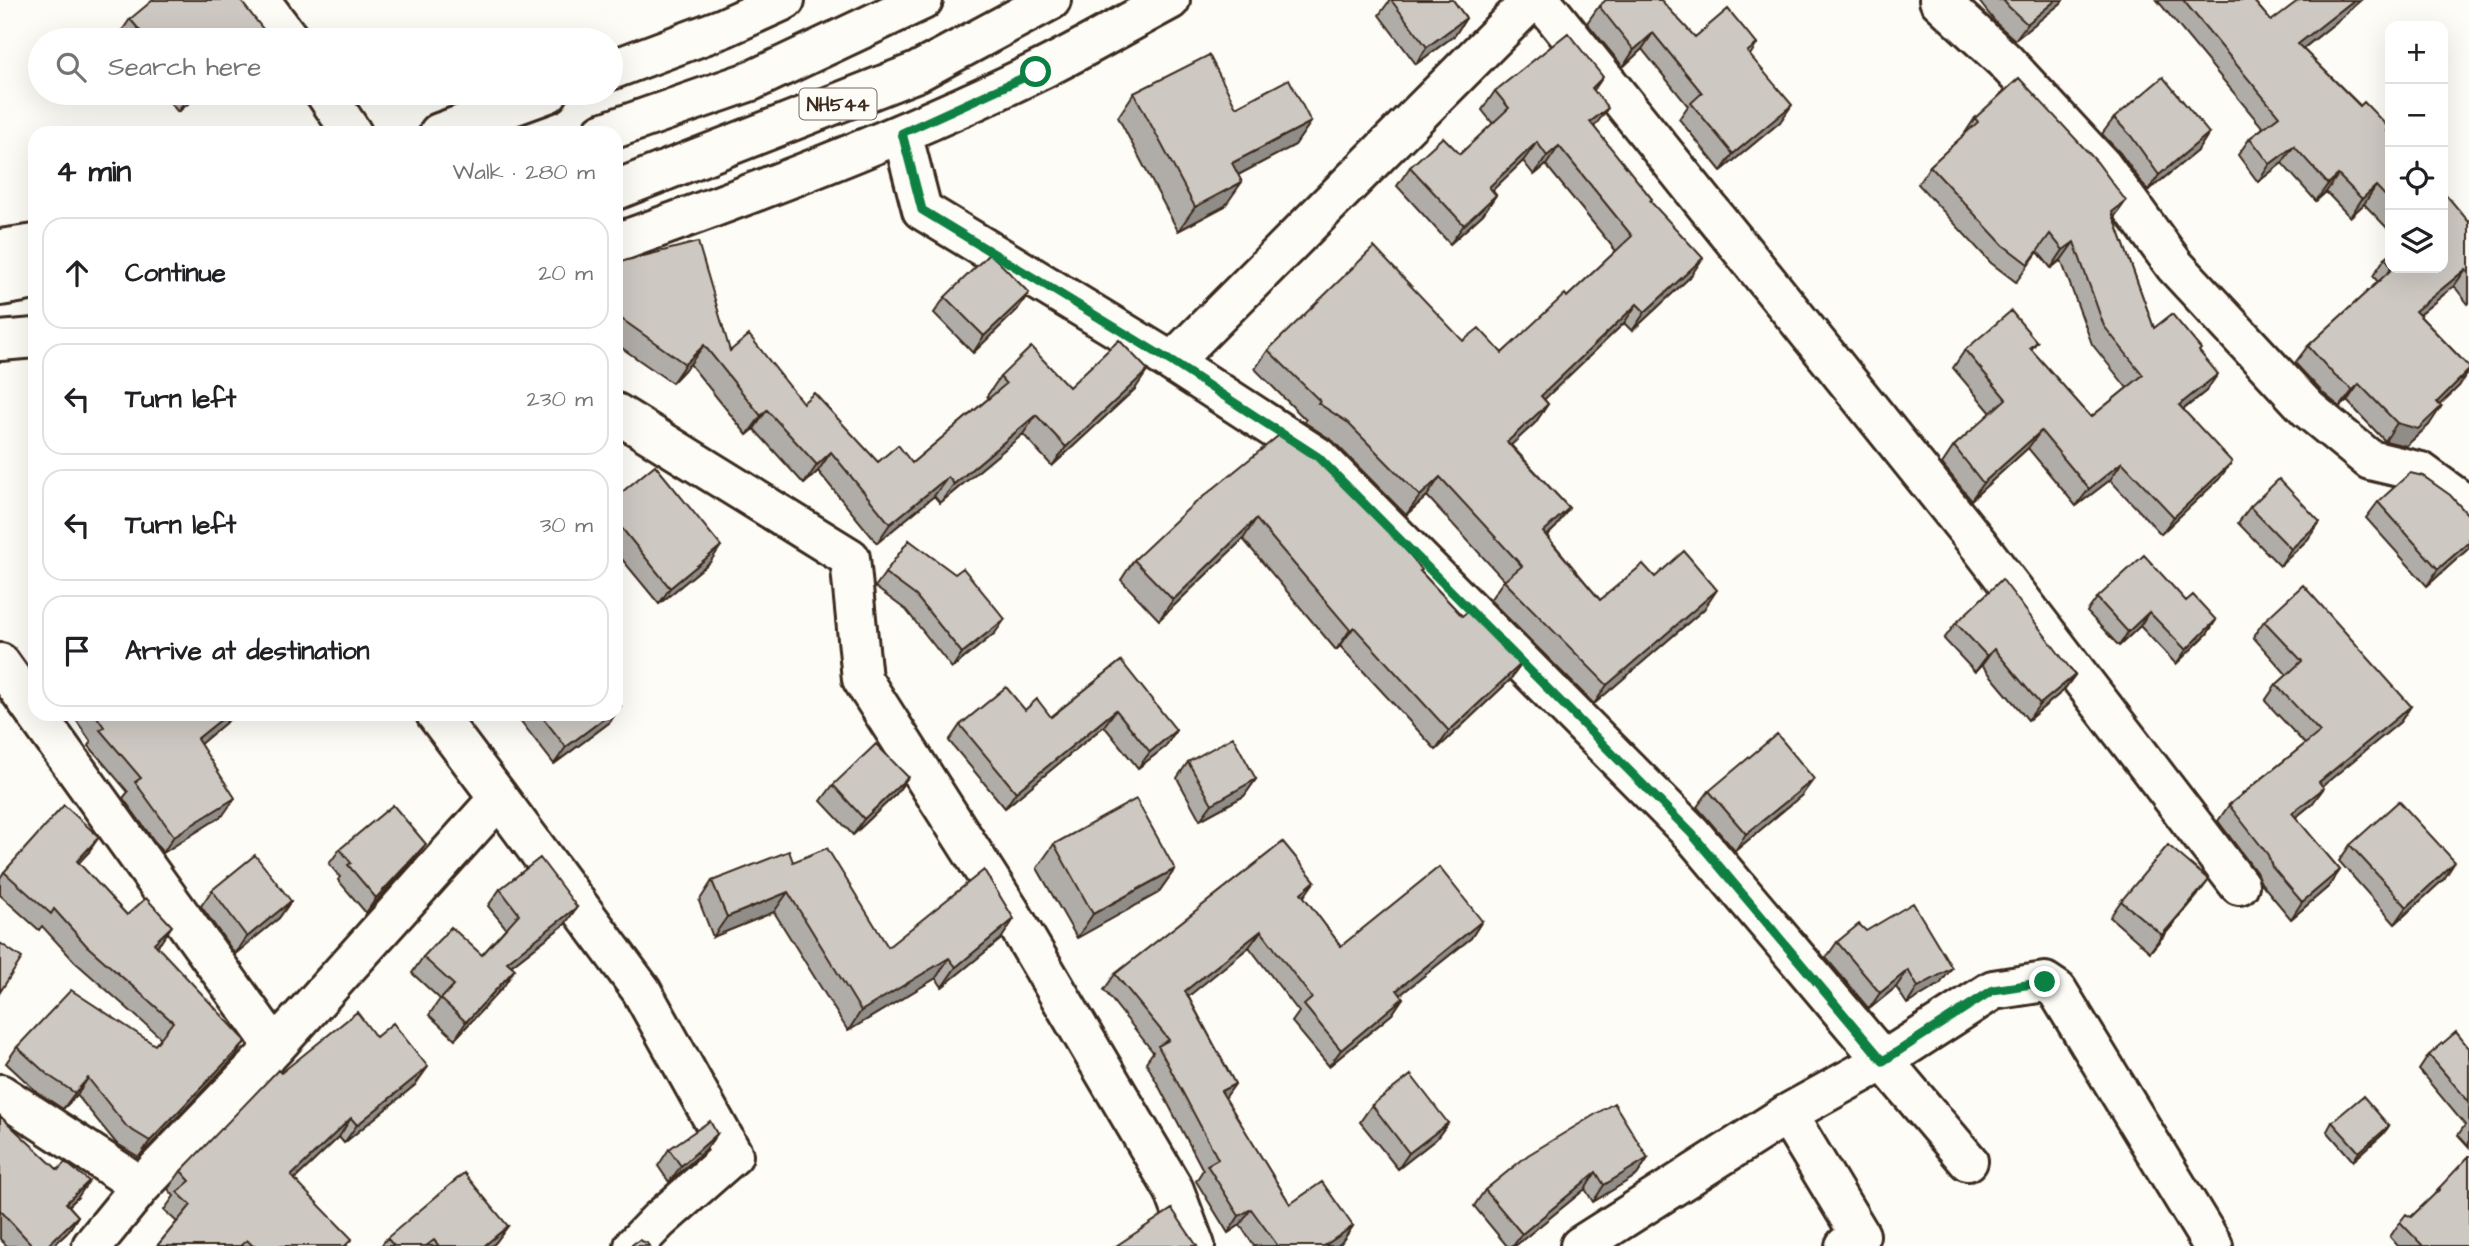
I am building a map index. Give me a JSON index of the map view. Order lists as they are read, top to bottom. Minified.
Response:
{"streets":{"main road":["NH544"]},"page":{"map_buttons":["+","−"],"search":"Search here","heading":["4 min","Walk · 280 m"],"list":[["Continue","20 m"],["Turn left","230 m"],["Turn left","30 m"],"Arrive at destination"]}}
